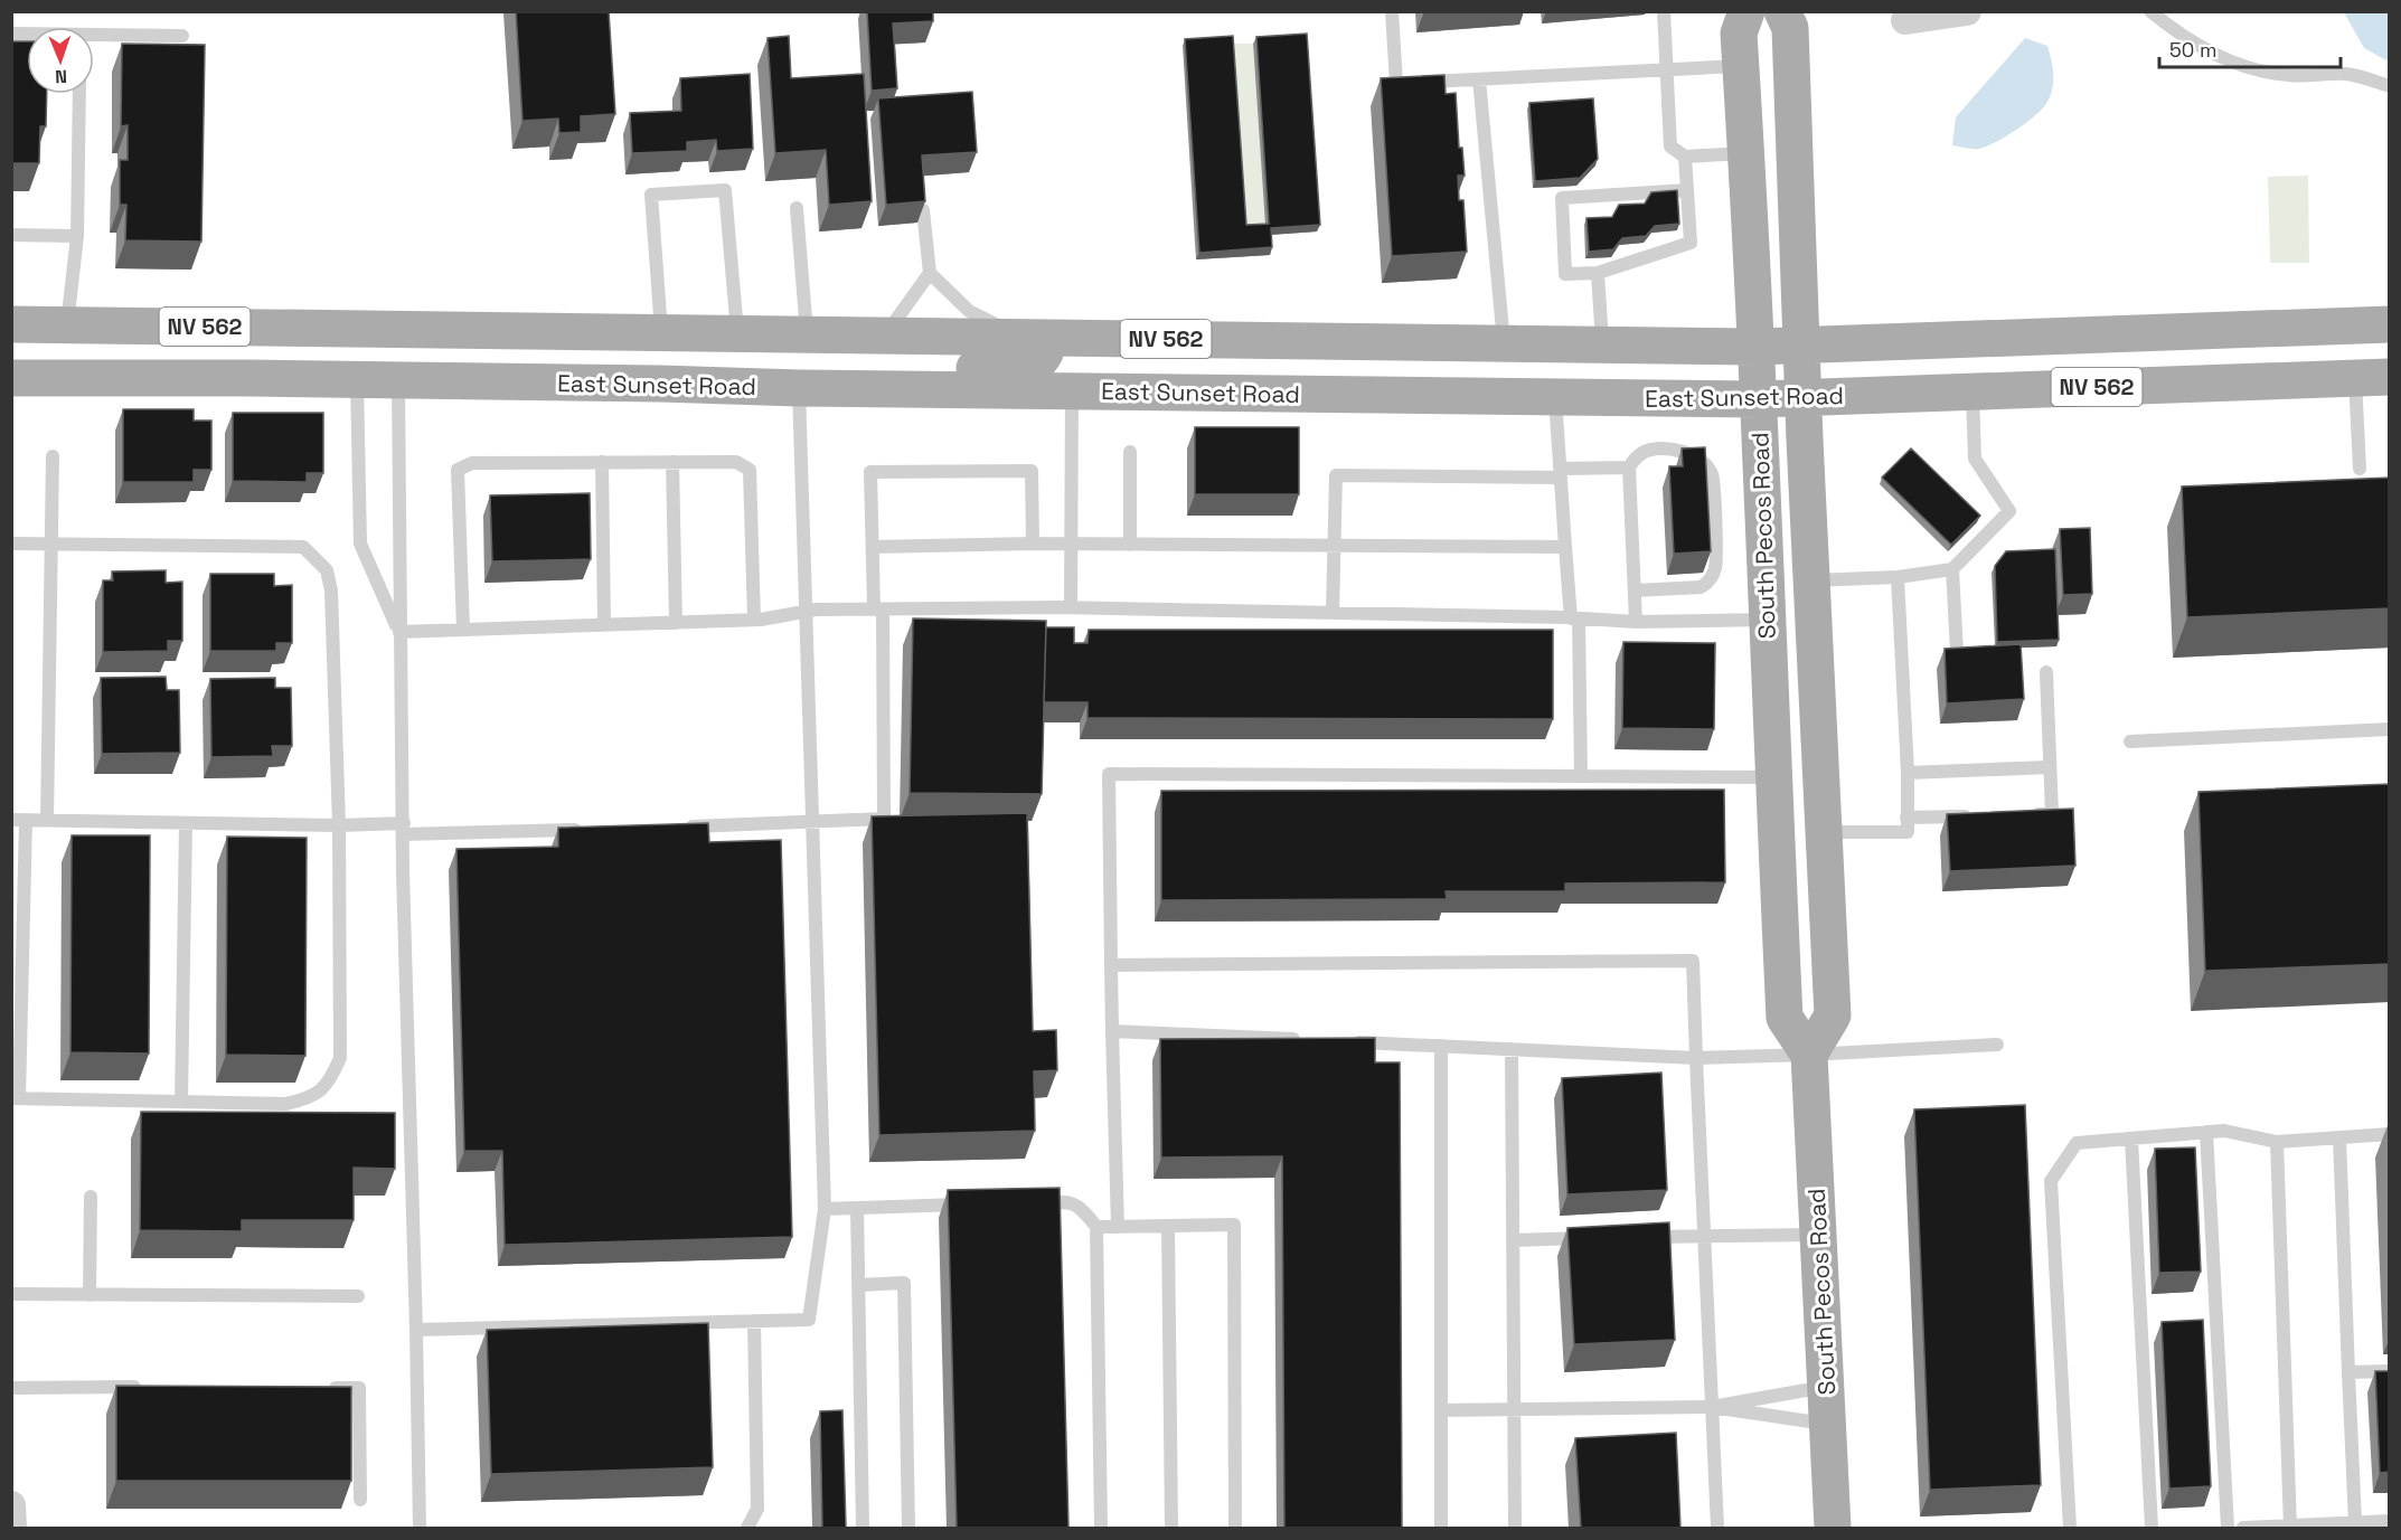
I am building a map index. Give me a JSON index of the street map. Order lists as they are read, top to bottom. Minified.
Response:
{"streets":{"main road":["NV 562","East Sunset Road","South Pecos Road"]},"crossings":[["NV 562","South Pecos Road"],["East Sunset Road","South Pecos Road"]],"scale_bar":"50 m","north":"bottom"}
